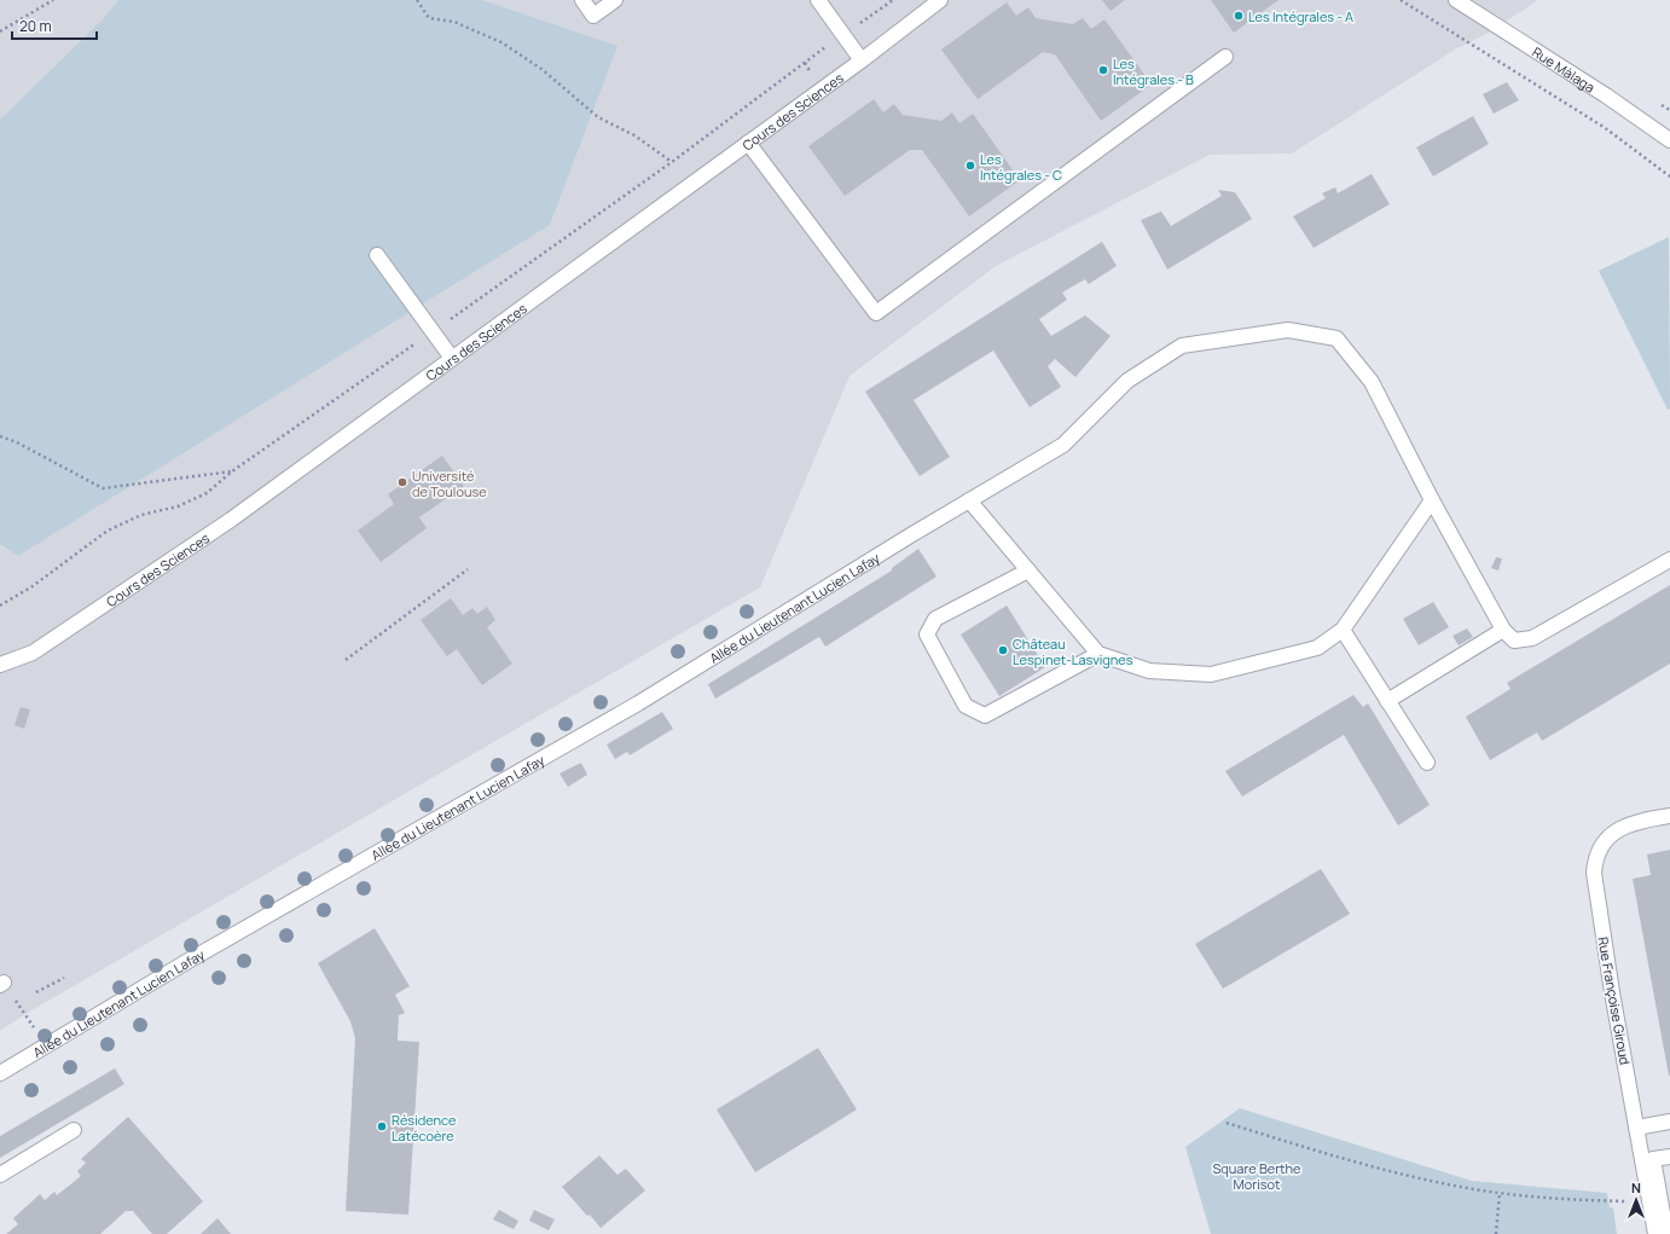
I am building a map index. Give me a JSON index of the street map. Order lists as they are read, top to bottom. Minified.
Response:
{"streets":{"street":["Rue Màlaga","Cours des Sciences","Allée du Lieutenant Lucien Lafay","Rue Françoise Giroud"]},"parks":["Square Berthe Morisot"],"places":["Les Intégrales - A","Les Intégrales - B","Les Intégrales - C","Université de Toulouse","Château Lespinet-Lasvignes","Résidence Latécoère"],"scale_bar":"20 m","north":"top"}
